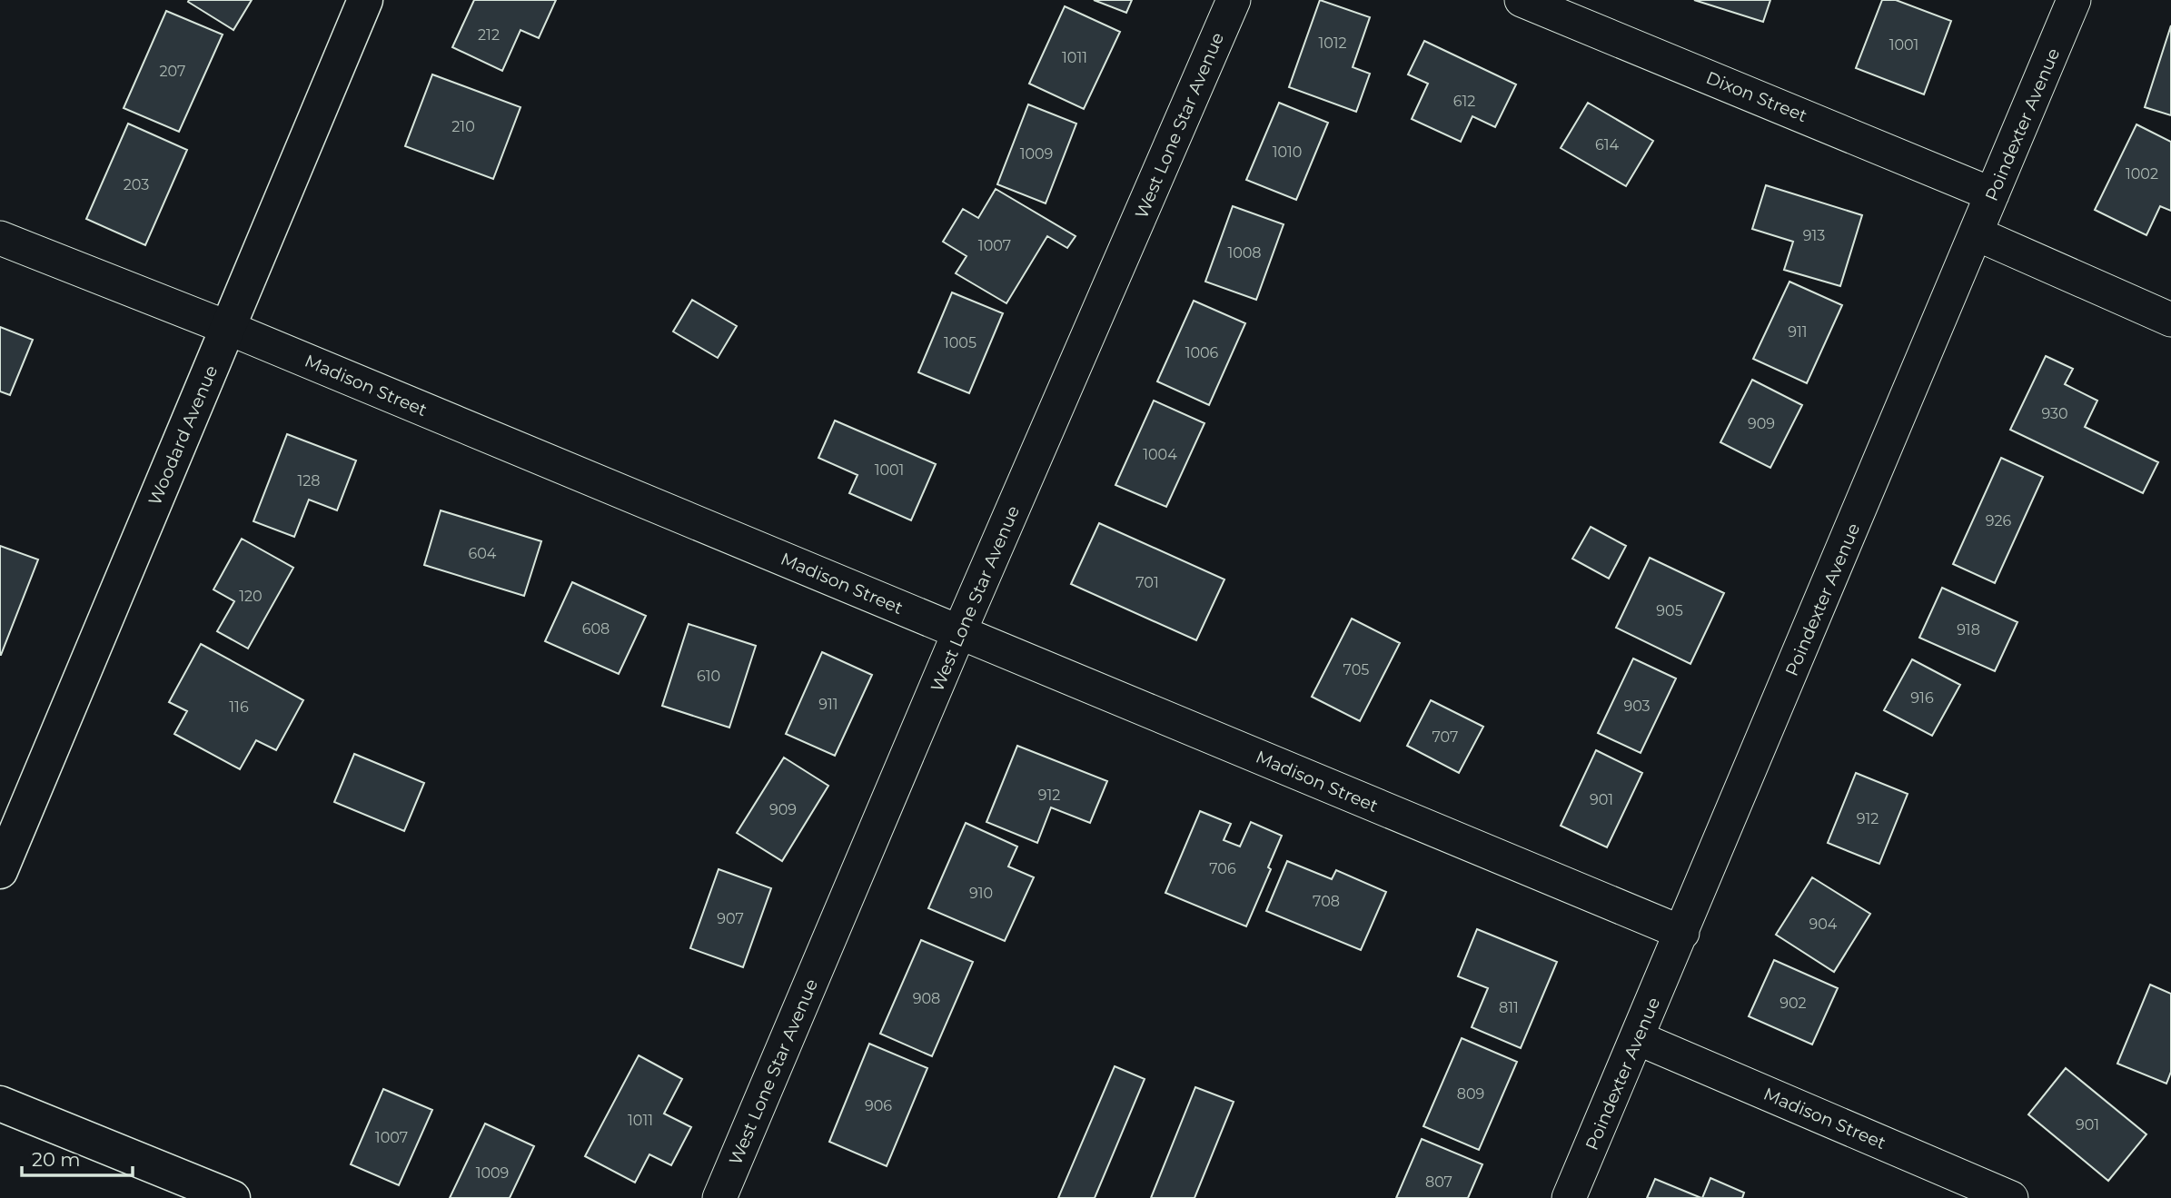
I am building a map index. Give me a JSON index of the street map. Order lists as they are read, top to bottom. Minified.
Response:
{"streets":{"street":["Dixon Street","Poindexter Avenue","West Lone Star Avenue","Madison Street","Woodard Avenue"]},"crossings":[["Dixon Street","Poindexter Avenue"],["Poindexter Avenue","Madison Street"],["West Lone Star Avenue","Madison Street"],["Madison Street","Woodard Avenue"]],"house_numbers":["212","1012","1001","1011","207","612","210","614","1010","1009","1002","203","913","1007","1008","911","1005","1006","930","909","1004","1001","128","926","604","701","120","905","608","918","705","610","916","911","903","116","707","912","901","909","912","706","910","708","907","904","908","902","811","809","906","1011","901","1007","1009","807"],"scale_bar":"20 m"}
